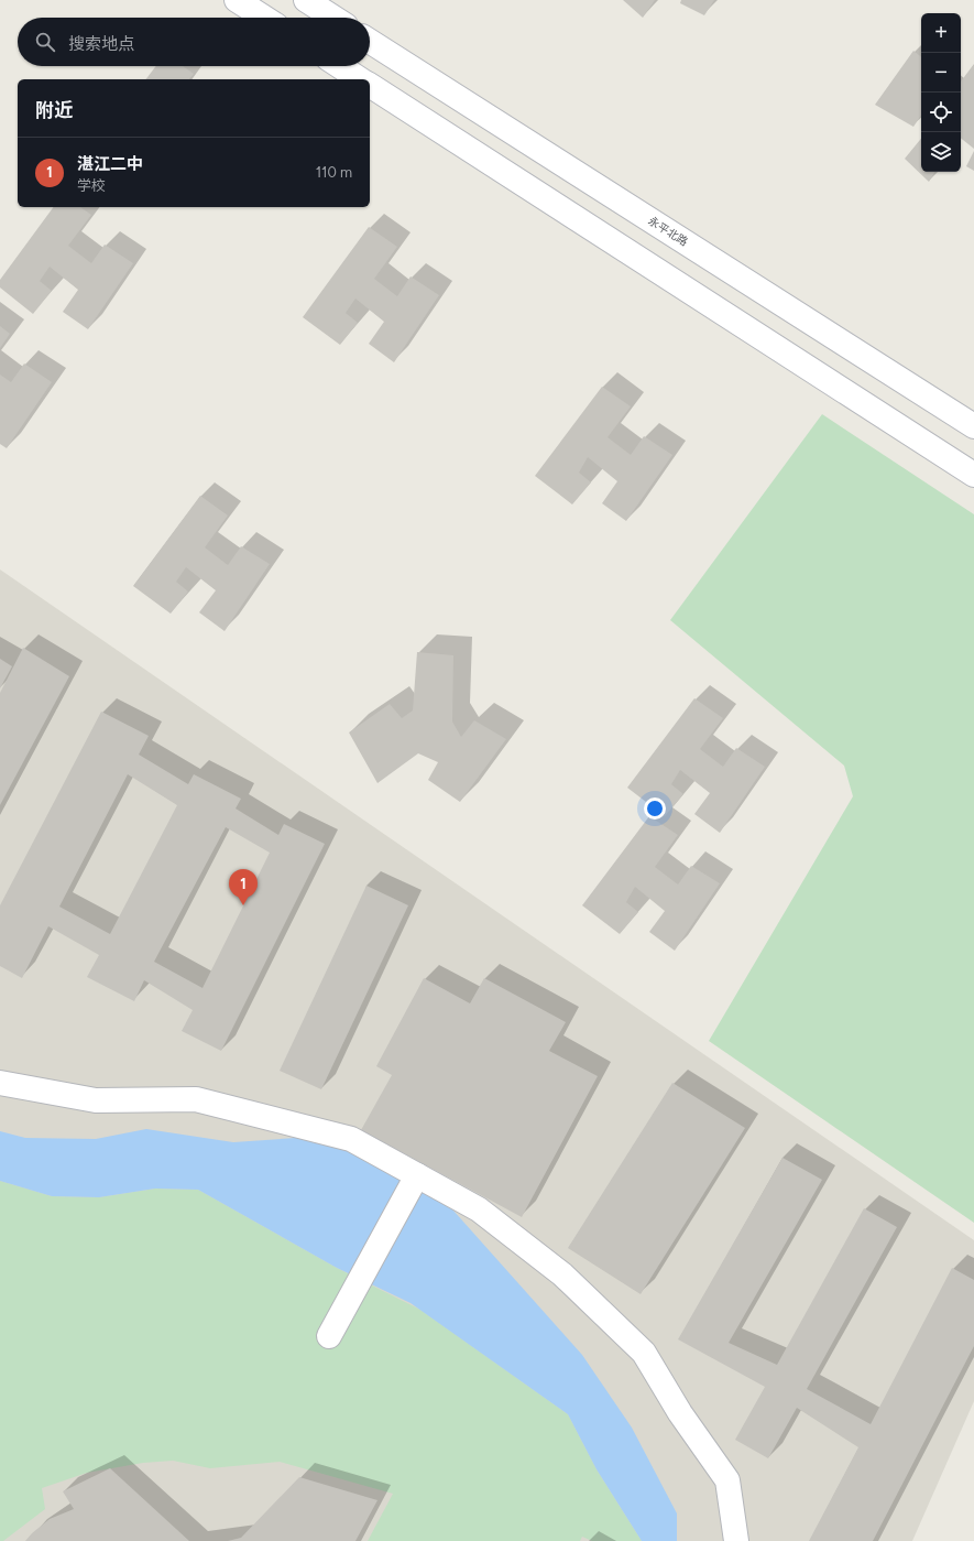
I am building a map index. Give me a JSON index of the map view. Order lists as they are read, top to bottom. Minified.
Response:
{"streets":{"street":["永平北路"]},"page":{"map_buttons":["+","−"],"search":"搜索地点","heading":"附近","list":[{"mark":"1","name":"湛江二中","note":"学校","value":"110 m"}],"pins":"1"}}
